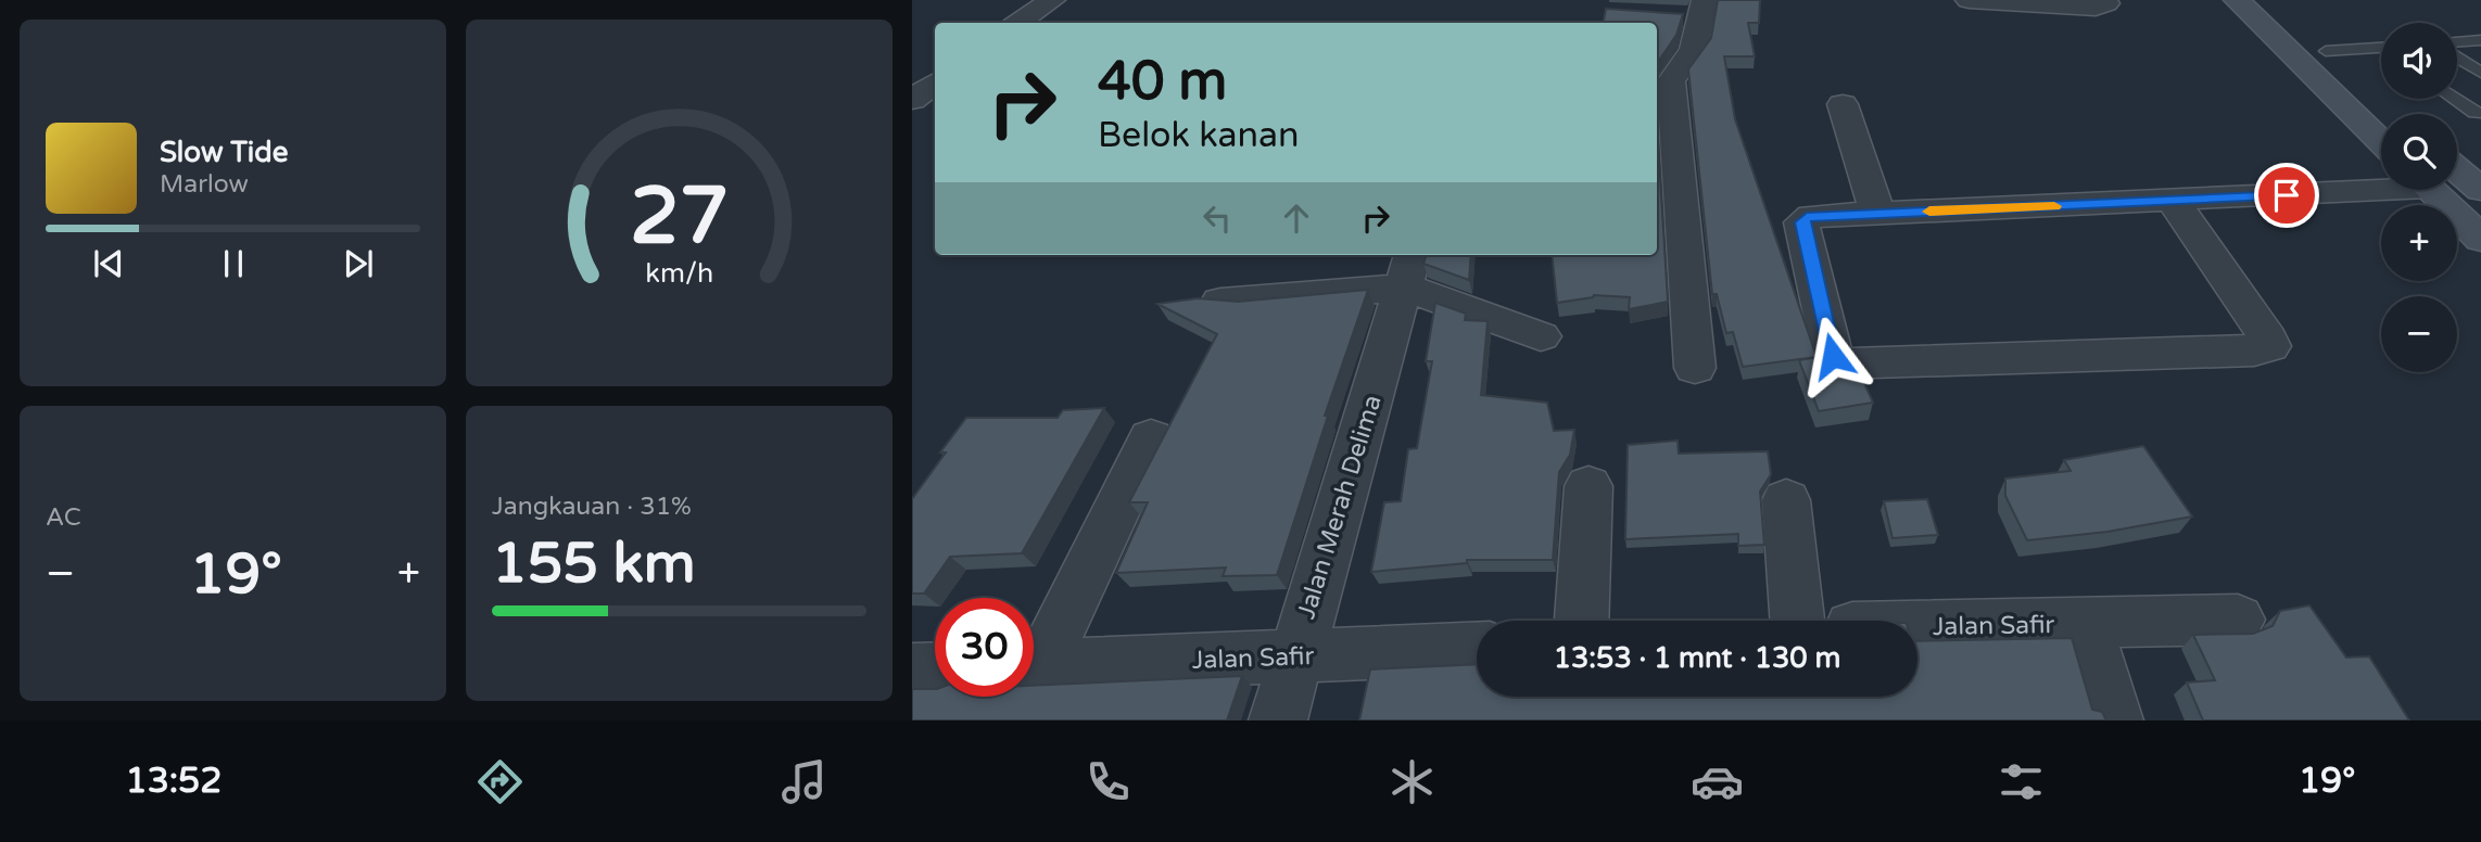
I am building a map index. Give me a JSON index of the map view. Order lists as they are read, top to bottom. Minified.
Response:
{"streets":{"street":["Jalan Merah Delima","Jalan Safir"]},"crossings":[["Jalan Merah Delima","Jalan Safir"]],"page":{"map_buttons":["+","−"],"turn":["40 m","Belok kanan"],"song":["Slow Tide","Marlow"],"tile":["AC",["Jangkauan · 31%","155 km"]],"heat":["−","19°","+"],"limit":"30","trip":"13:53 · 1 mnt · 130 m","tabs":["13:52","19°"],"gauge":["27","km/h"]}}
